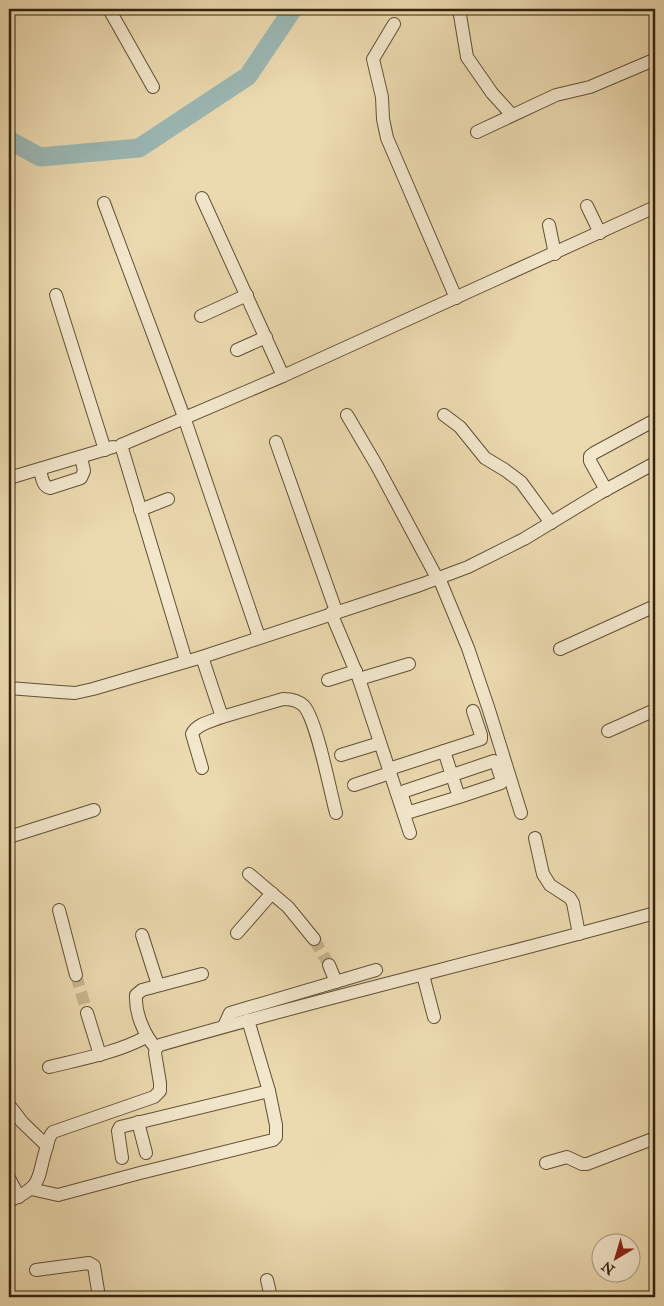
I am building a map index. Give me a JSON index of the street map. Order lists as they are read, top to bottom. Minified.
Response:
{"north":"bottom left"}
